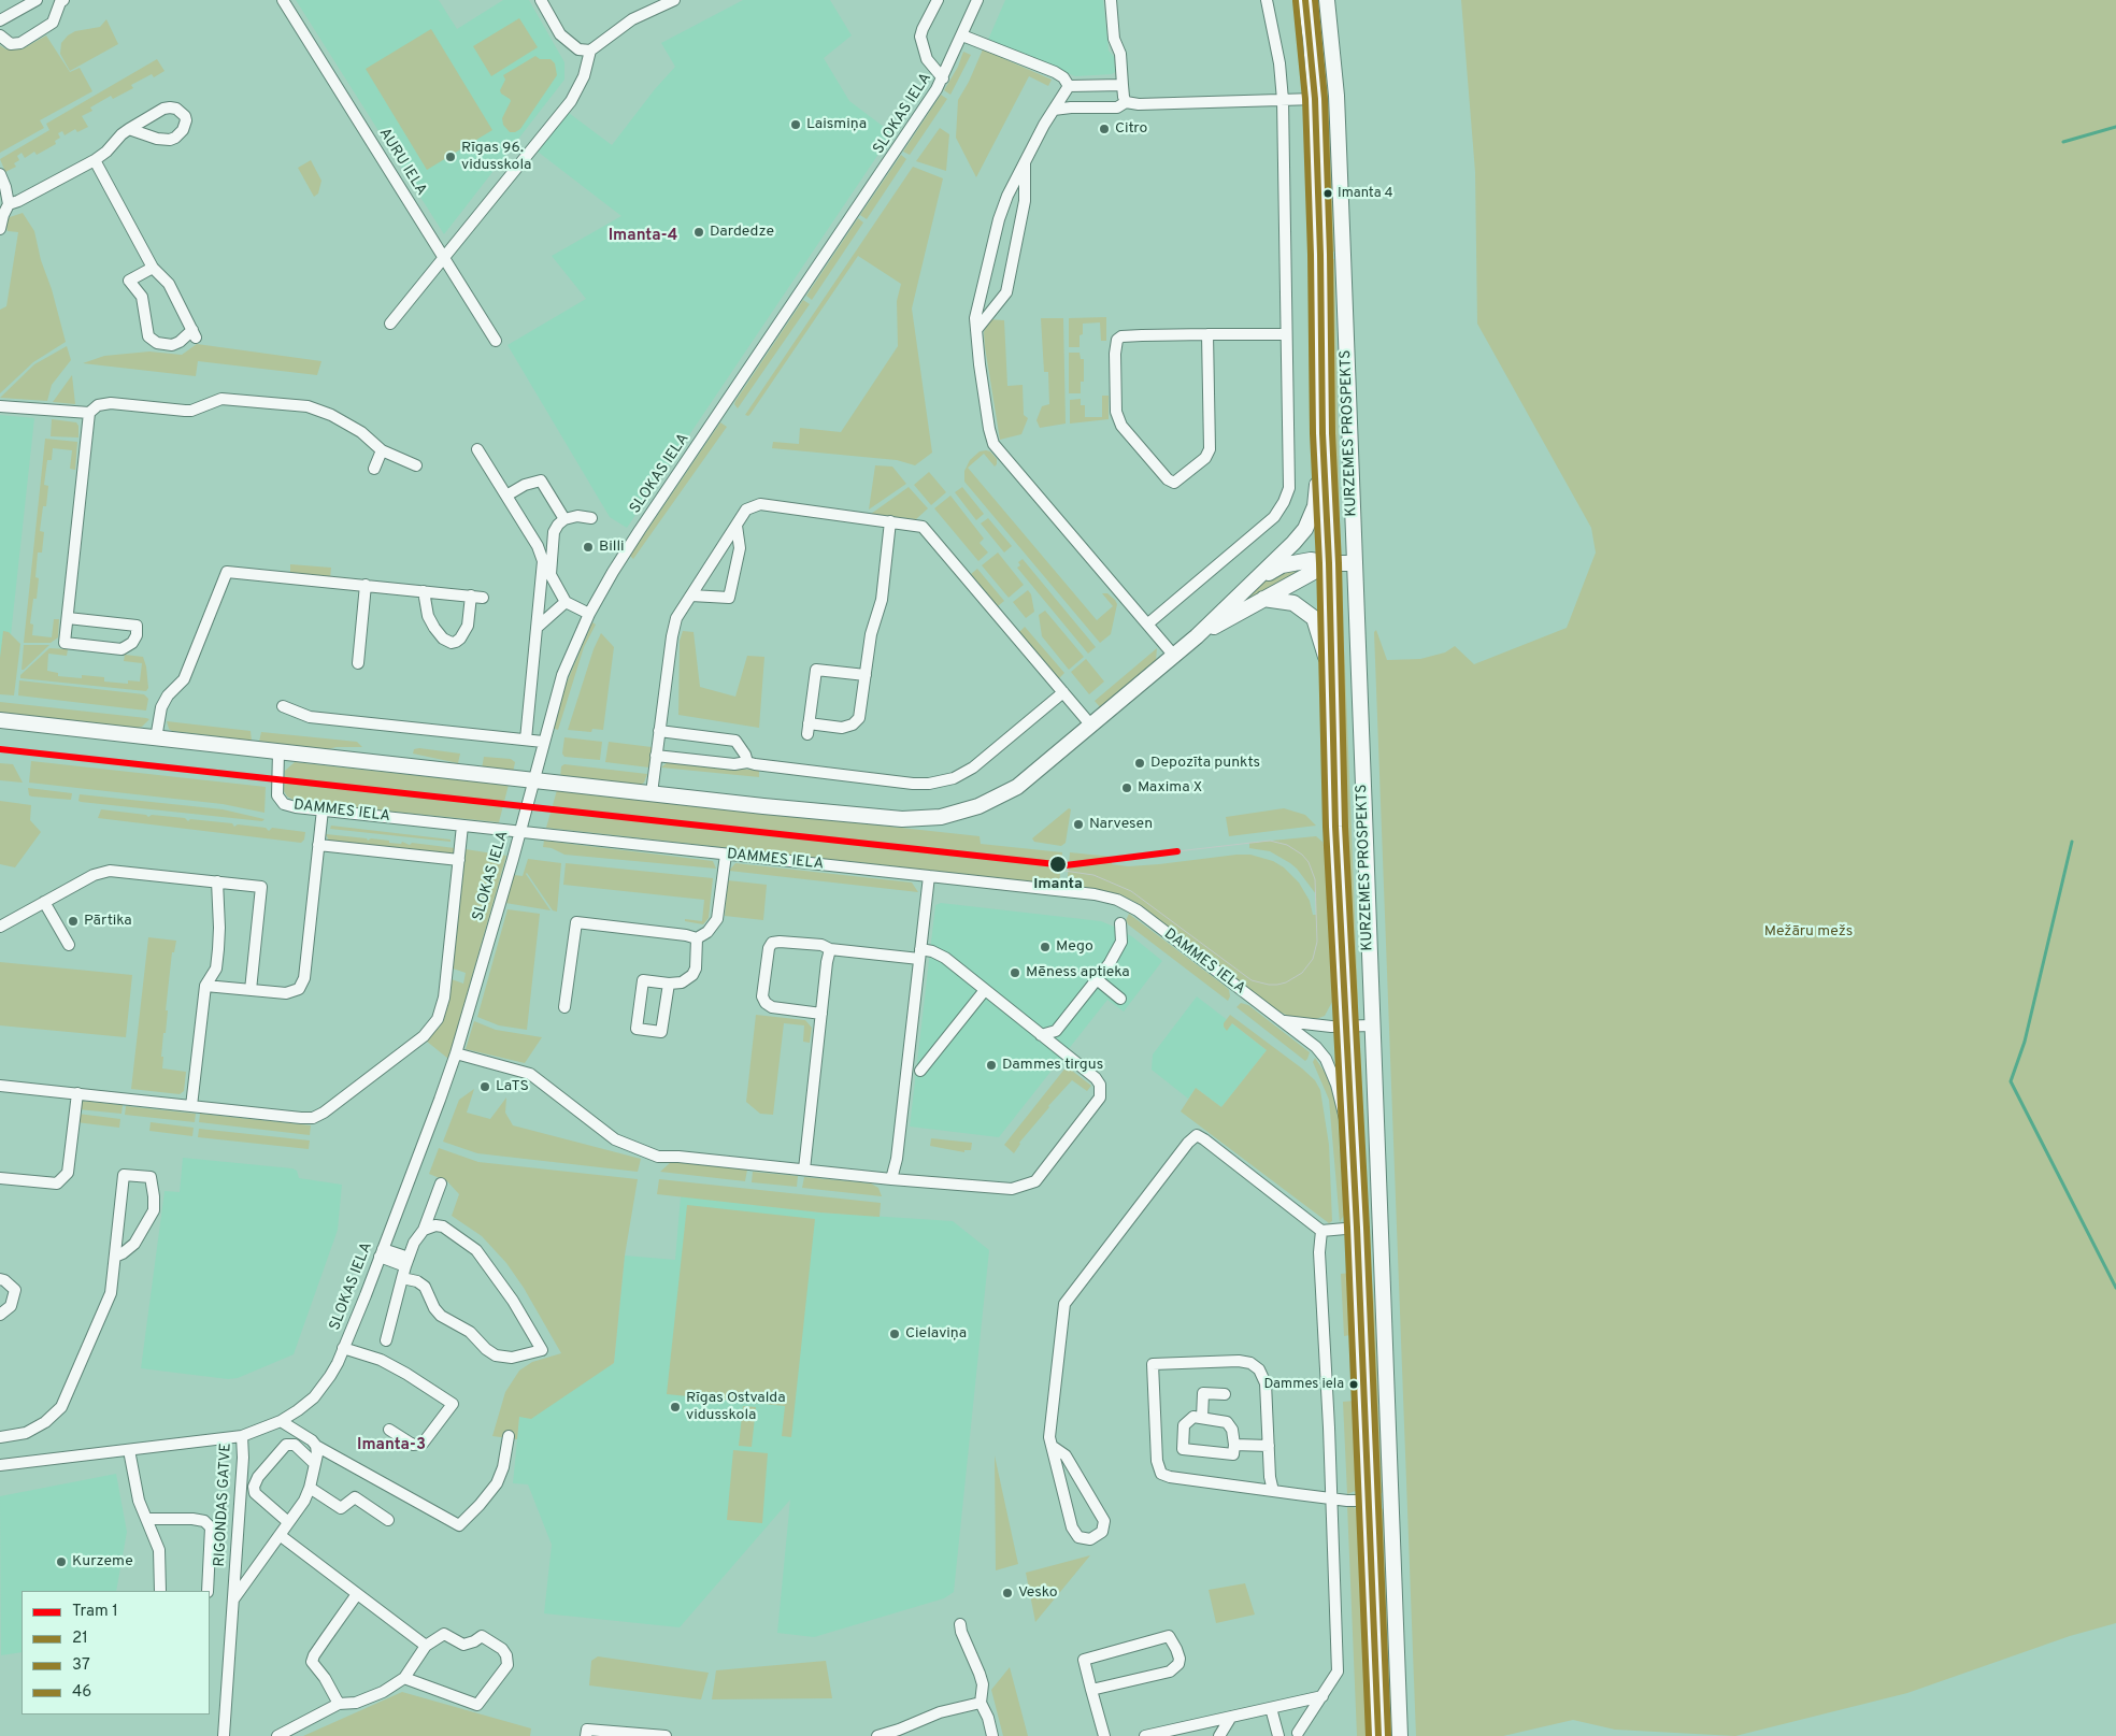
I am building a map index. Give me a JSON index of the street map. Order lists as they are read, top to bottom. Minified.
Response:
{"streets":{"main road":["KURZEMES PROSPEKTS"],"street":["SLOKAS IELA","AURU IELA","DAMMES IELA","RIGONDAS GATVE"]},"crossings":[["SLOKAS IELA","DAMMES IELA"],["SLOKAS IELA","RIGONDAS GATVE"],["KURZEMES PROSPEKTS","DAMMES IELA"]],"districts":["Imanta-4","Imanta-3"],"parks":["Mežāru mežs"],"places":["Laismiņa","Citro","Rīgas 96. vidusskola","Imanta 4","Dardedze","Billi","Depozīta punkts","Maxima X","Narvesen","Imanta","Pārtika","Mego","Mēness aptieka","Dammes tirgus","LaTS","Cielaviņa","Dammes iela","Rīgas Ostvalda vidusskola","Kurzeme","Vesko"],"lines":["transit line 21","transit line 46","transit line 37","tram line 1"],"legend":["Tram 1","21","37","46"]}
